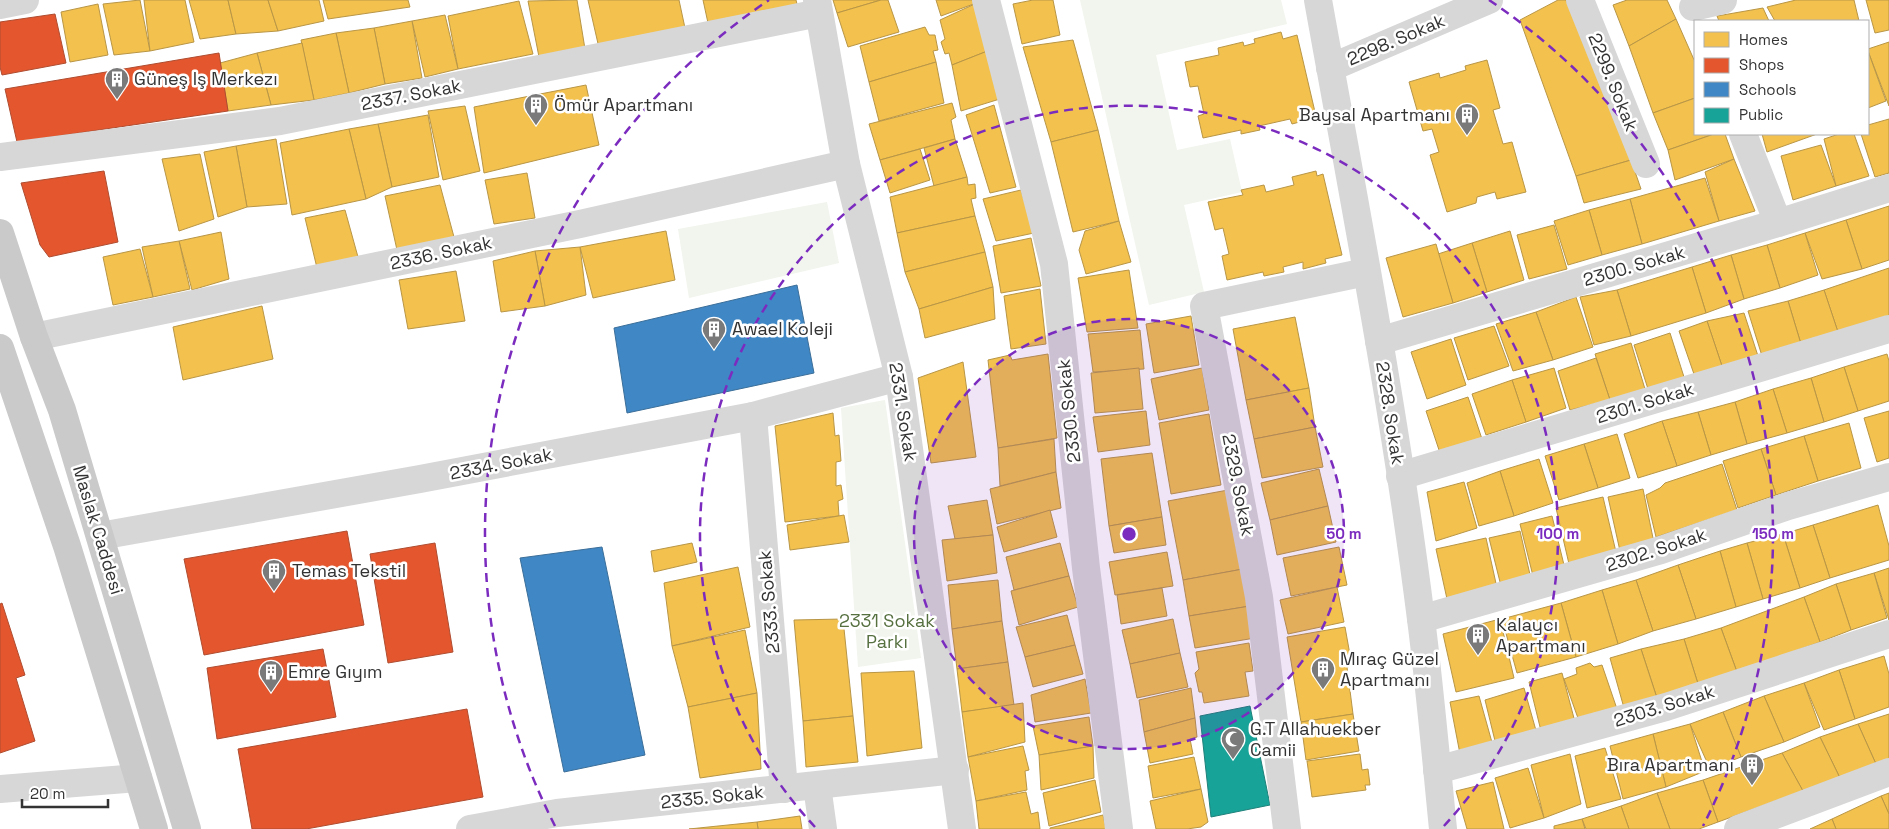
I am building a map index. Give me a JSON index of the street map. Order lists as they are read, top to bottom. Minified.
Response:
{"streets":{"main road":["Maslak Caddesi"],"street":["2298. Sokak","2299. Sokak","2337. Sokak","2336. Sokak","2300. Sokak","2301. Sokak","2330. Sokak","2331. Sokak","2328. Sokak","2334. Sokak","2329. Sokak","2302. Sokak","2333. Sokak","2303. Sokak","2335. Sokak"]},"crossings":[["2298. Sokak","2328. Sokak"],["2337. Sokak","2331. Sokak"],["2336. Sokak","2331. Sokak"],["2336. Sokak","Maslak Caddesi"],["2300. Sokak","2328. Sokak"],["2301. Sokak","2328. Sokak"],["2331. Sokak","2334. Sokak"],["2331. Sokak","2335. Sokak"],["2328. Sokak","2329. Sokak"],["2328. Sokak","2302. Sokak"],["2328. Sokak","2303. Sokak"],["2334. Sokak","Maslak Caddesi"],["2334. Sokak","2333. Sokak"],["2333. Sokak","2335. Sokak"]],"parks":["2331 Sokak Parkı"],"places":{"building":["Güneş Iş Merkezı","Ömür Apartmanı","Baysal Apartmanı","Awael Koleji","Temas Tekstil","Kalaycı Apartmanı","Mıraç Güzel Apartmanı","Emre Gıyım","Bıra Apartmanı"],"mosque":["G.T Allahuekber Camii"]},"legend":["Homes","Shops","Schools","Public"],"scale_bar":"20 m","rings":["50 m","100 m","150 m"]}
